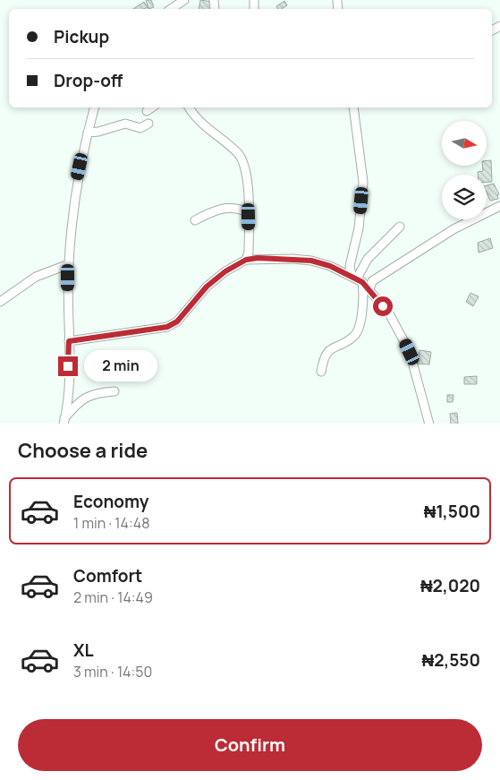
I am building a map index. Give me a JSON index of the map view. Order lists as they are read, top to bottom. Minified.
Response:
{"north":"right","page":{"banner":["Pickup","Drop-off"],"bubble":"2 min","heading":"Choose a ride","list":[{"name":"Economy","note":"1 min · 14:48","value":"₦1,500"},{"name":"Comfort","note":"2 min · 14:49","value":"₦2,020"},{"name":"XL","note":"3 min · 14:50","value":"₦2,550"}],"buttons":"Confirm"}}
